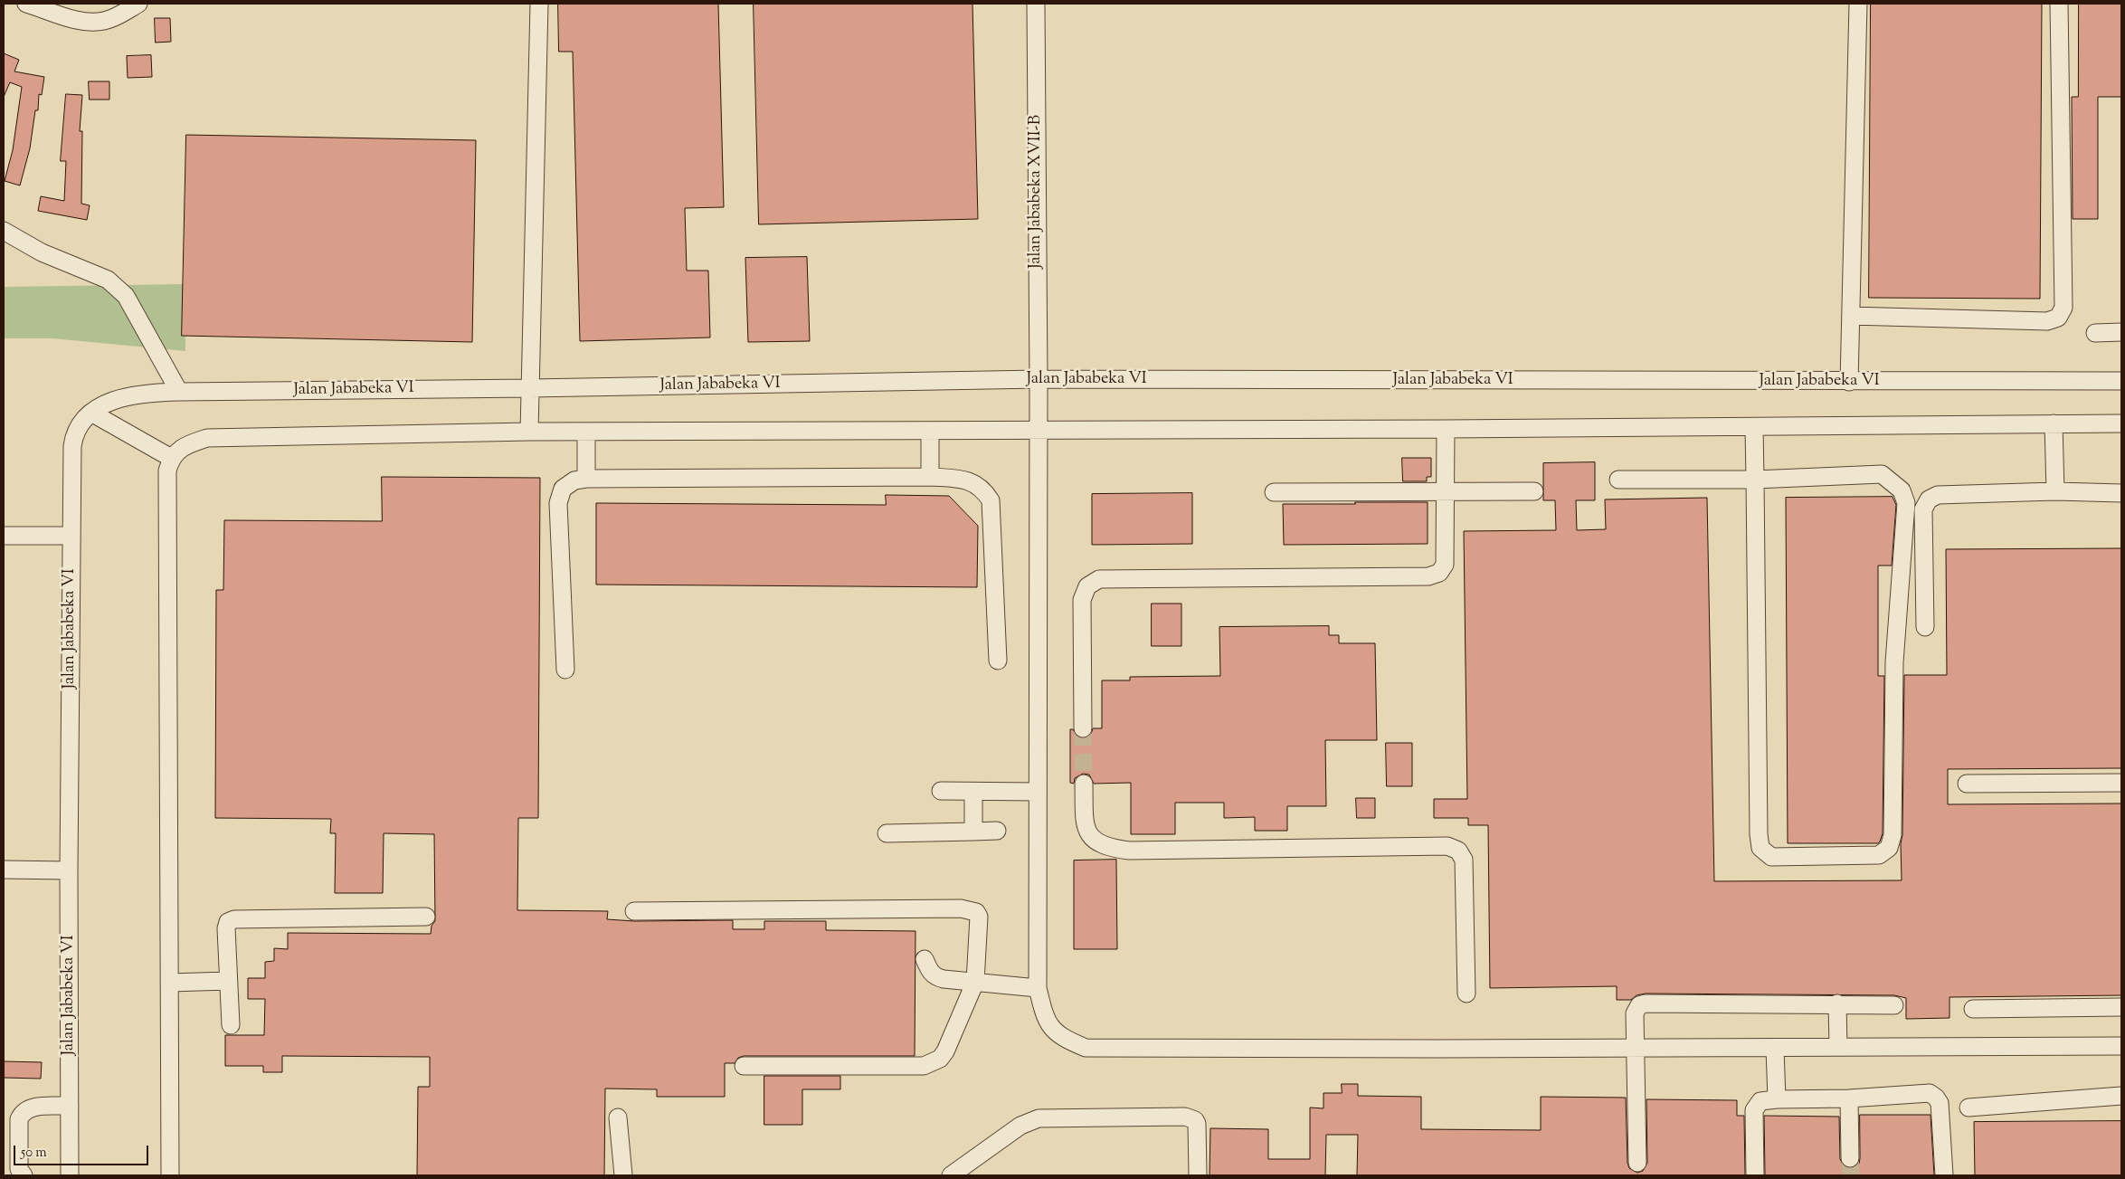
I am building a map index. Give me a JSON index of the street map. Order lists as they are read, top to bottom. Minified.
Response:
{"streets":{"street":["Jalan Jababeka XVII-B","Jalan Jababeka VI"]},"crossings":[["Jalan Jababeka XVII-B","Jalan Jababeka VI"]],"scale_bar":"50 m"}
